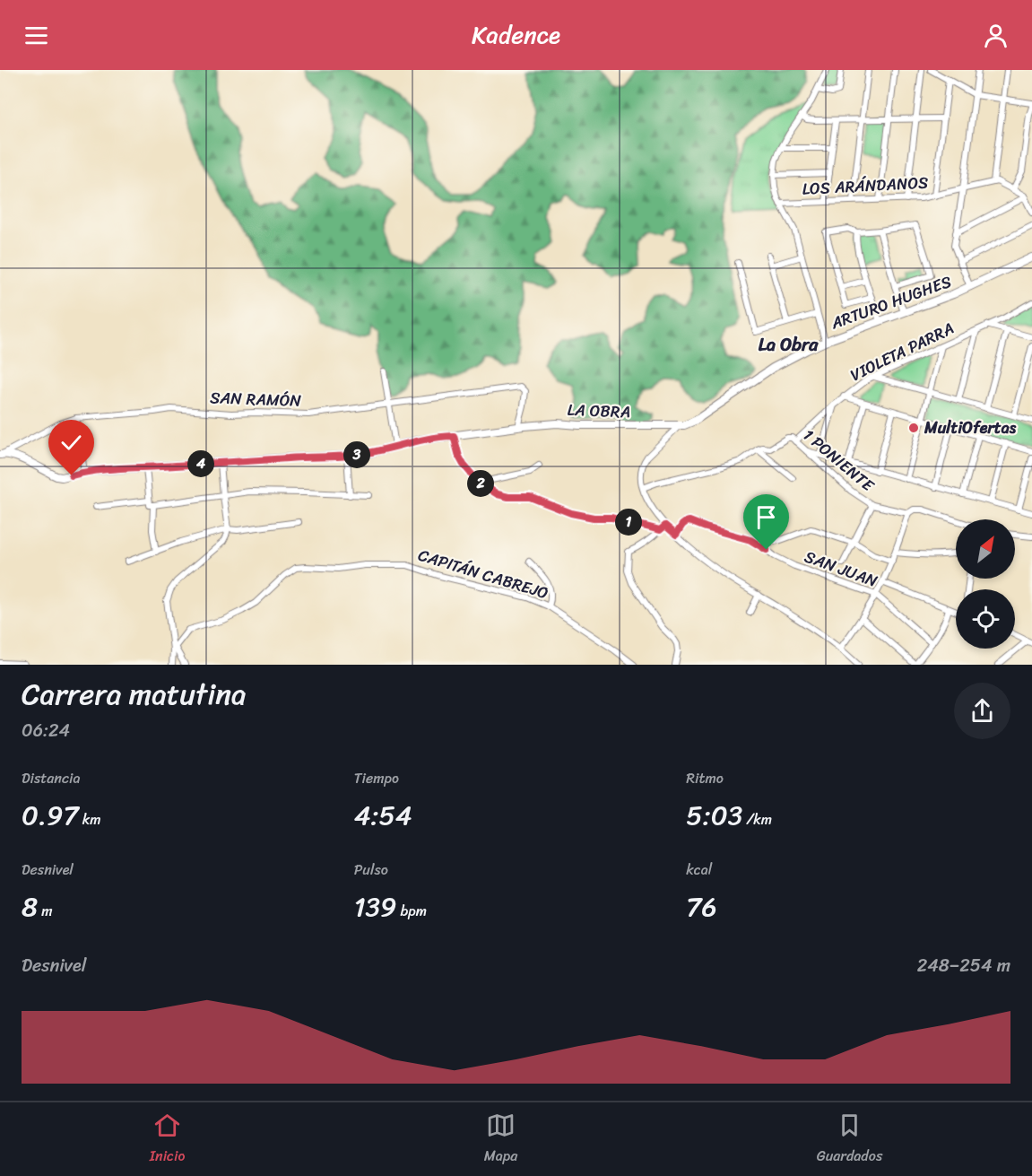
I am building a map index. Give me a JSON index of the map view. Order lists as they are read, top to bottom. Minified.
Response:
{"streets":{"street":["LOS ARÁNDANOS","ARTURO HUGHES","VIOLETA PARRA","SAN RAMÓN","LA OBRA","1 PONIENTE","SAN JUAN","CAPITÁN CABREJO"]},"crossings":[["ARTURO HUGHES","LA OBRA"],["VIOLETA PARRA","1 PONIENTE"],["SAN RAMÓN","LA OBRA"]],"districts":["La Obra"],"places":["MultiOfertas"],"north":"top right","page":{"header":"Kadence","pins":["3","4","2","1"],"heading":["Carrera matutina","06:24"],"stats":[["Distancia","0.97 km"],["Tiempo","4:54"],["Ritmo","5:03 /km"],["Desnivel","8 m"],["Pulso","139 bpm"],["kcal","76"]],"chart":["Desnivel","248–254 m"],"tabs":["Inicio","Mapa","Guardados"]}}
